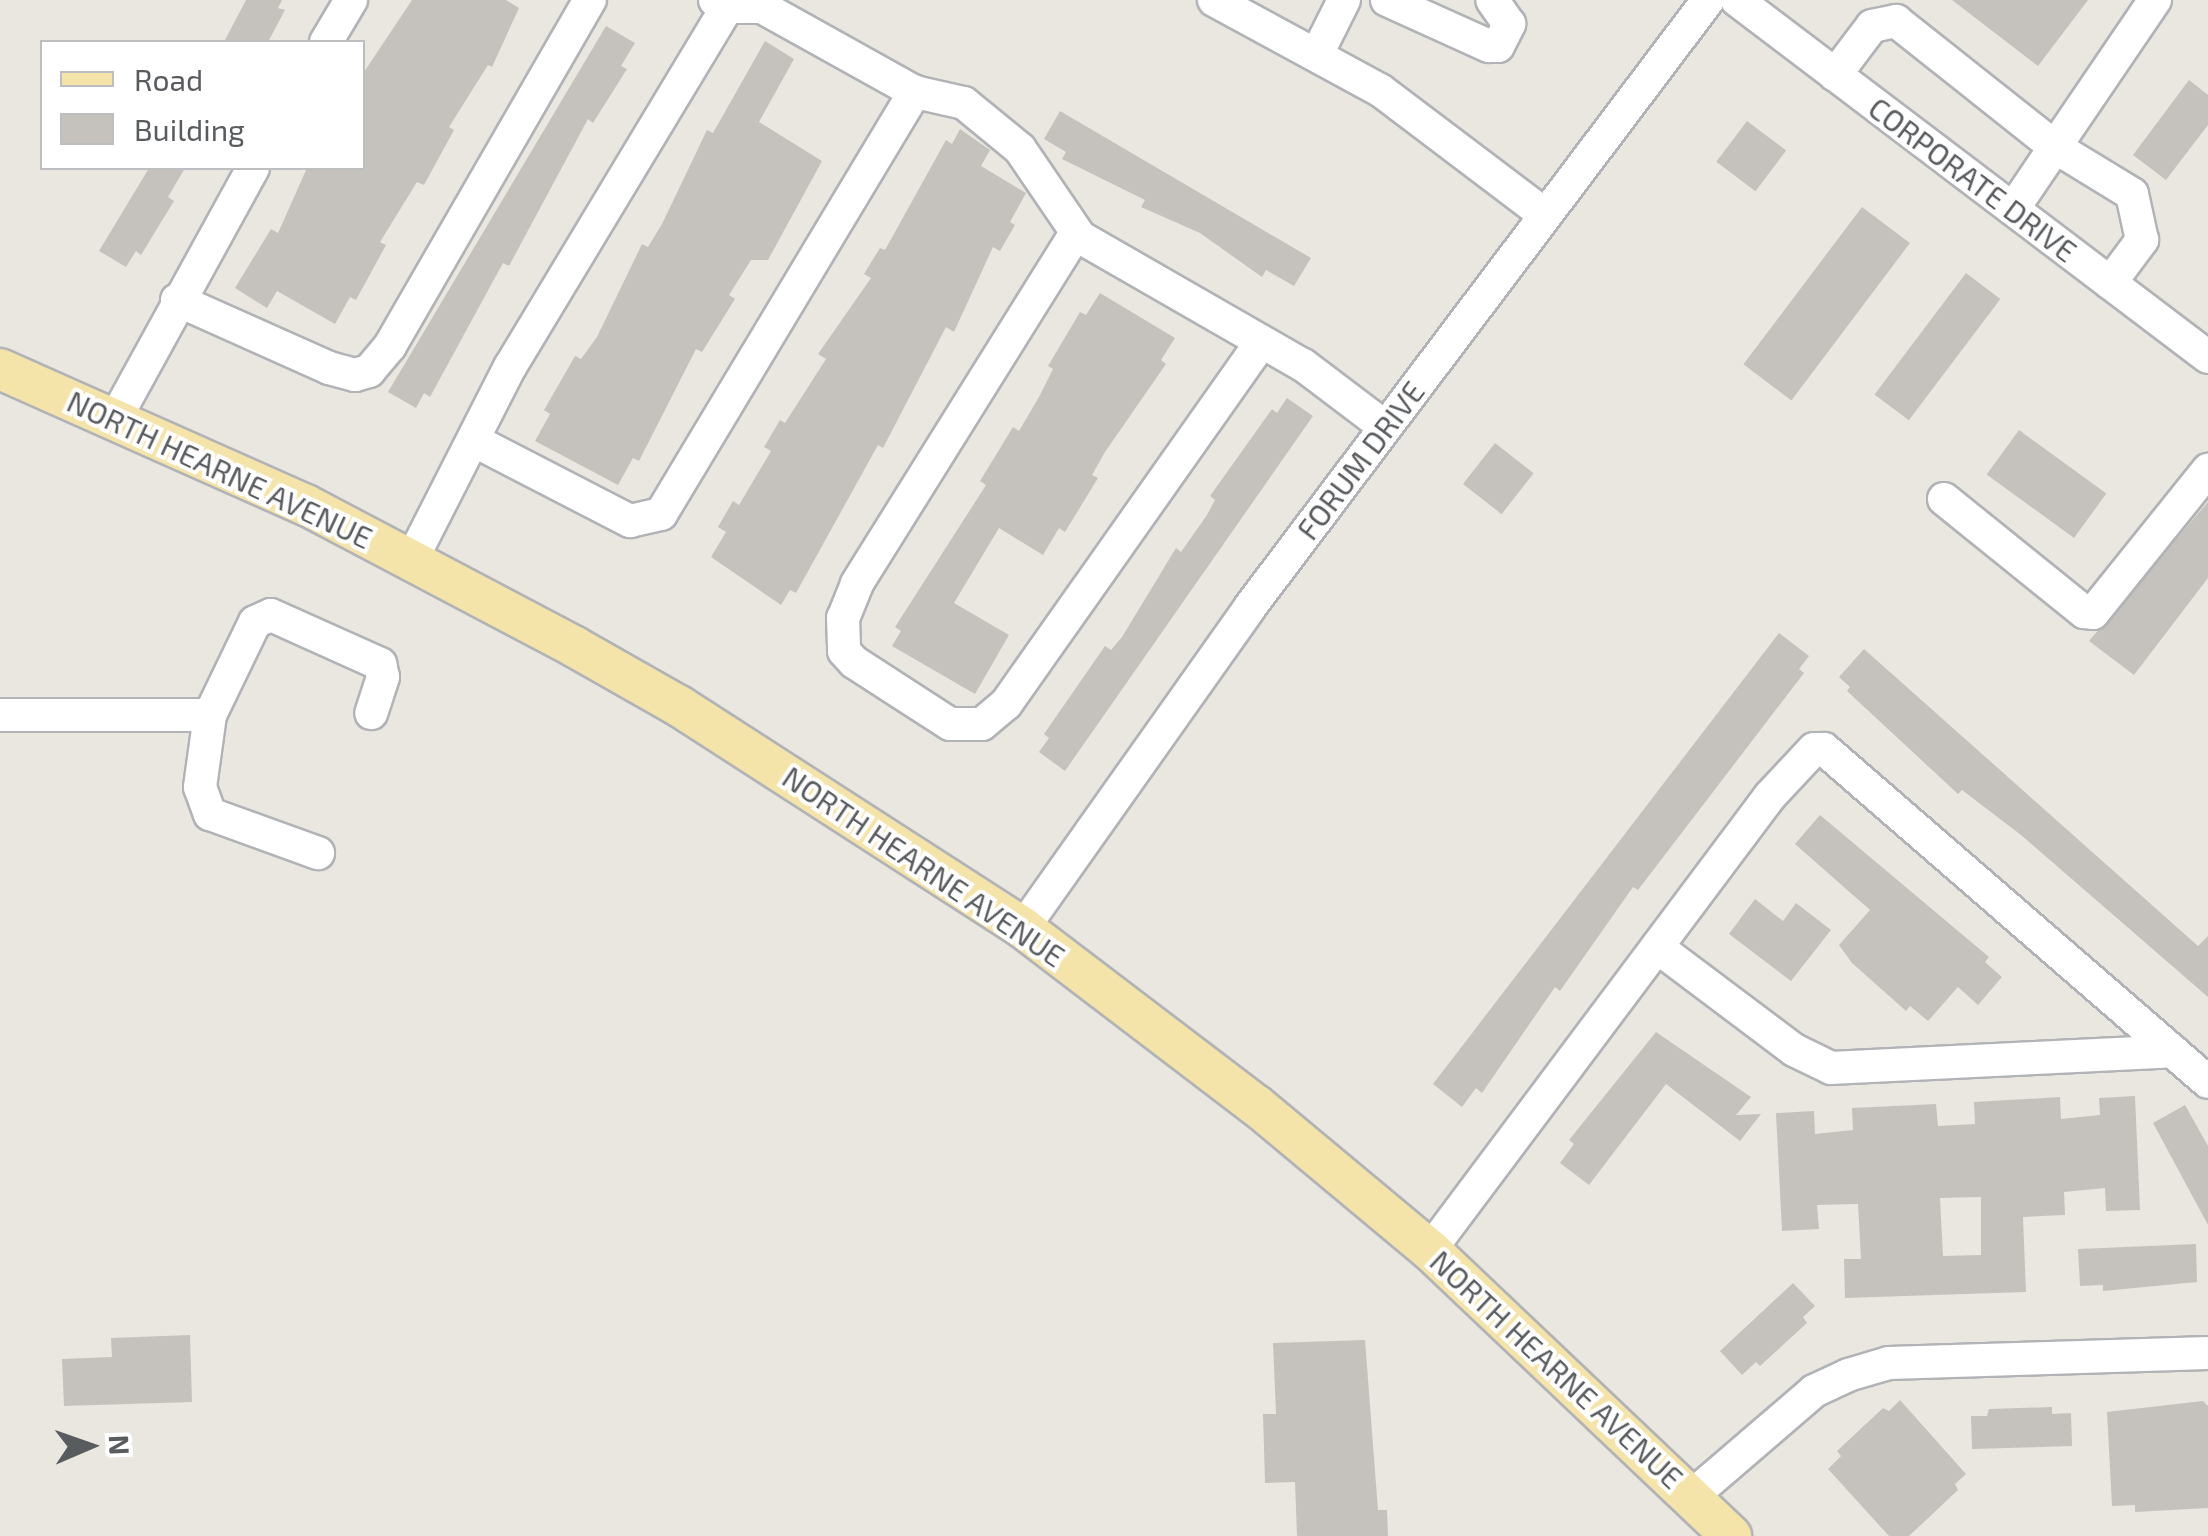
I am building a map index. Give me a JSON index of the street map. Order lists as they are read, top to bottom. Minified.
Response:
{"streets":{"main road":["NORTH HEARNE AVENUE"],"street":["CORPORATE DRIVE","FORUM DRIVE"]},"crossings":[["FORUM DRIVE","NORTH HEARNE AVENUE"]],"legend":["Road","Building"],"north":"right"}
